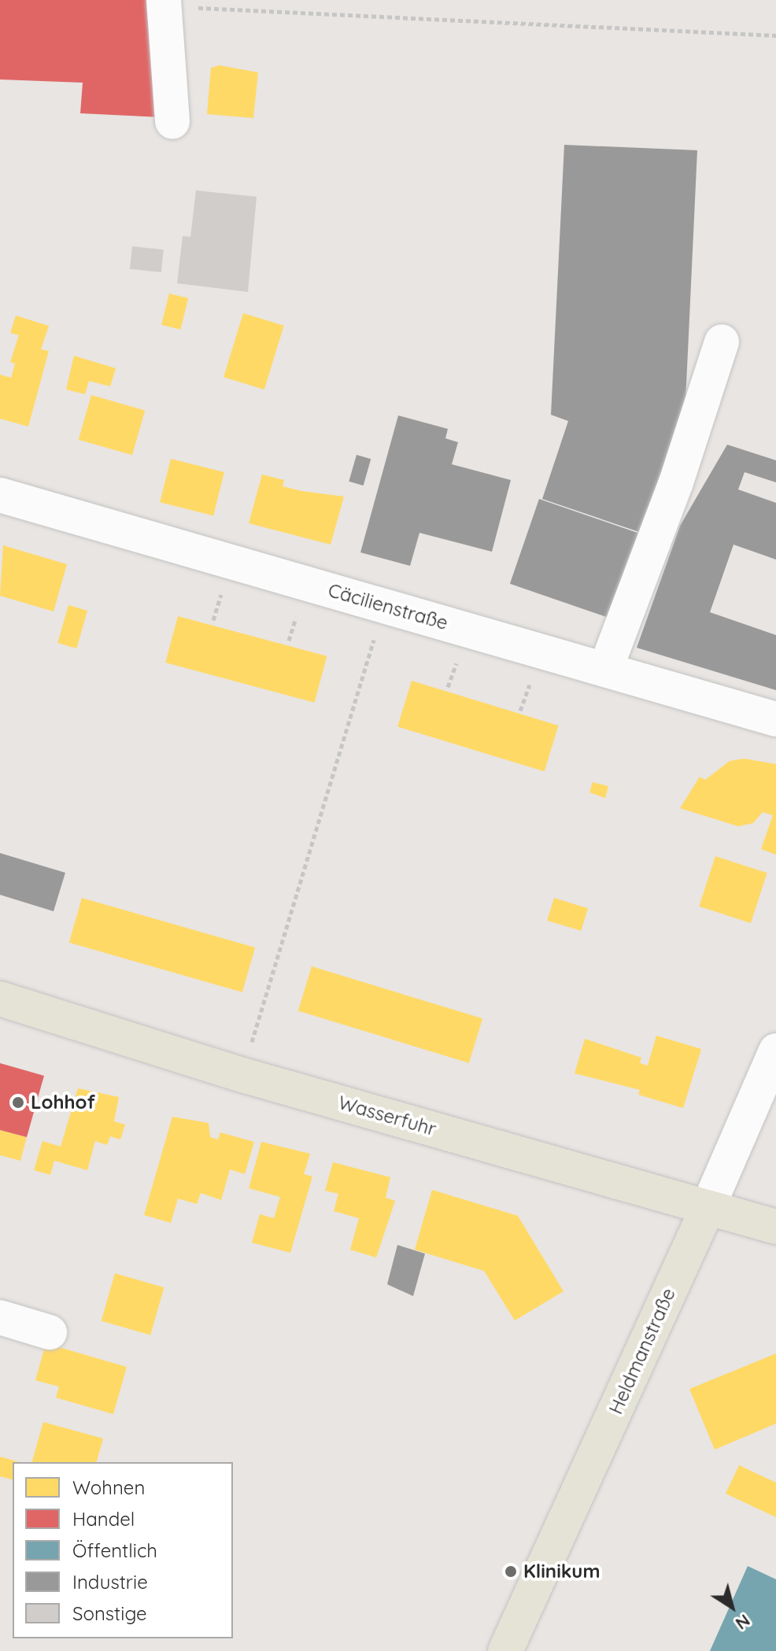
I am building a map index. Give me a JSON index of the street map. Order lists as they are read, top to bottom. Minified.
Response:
{"streets":{"main road":["Wasserfuhr","Heldmanstraße"],"street":["Cäcilienstraße"]},"crossings":[["Wasserfuhr","Heldmanstraße"]],"places":["Lohhof","Klinikum"],"legend":["Wohnen","Handel","Öffentlich","Industrie","Sonstige"],"north":"bottom right"}
